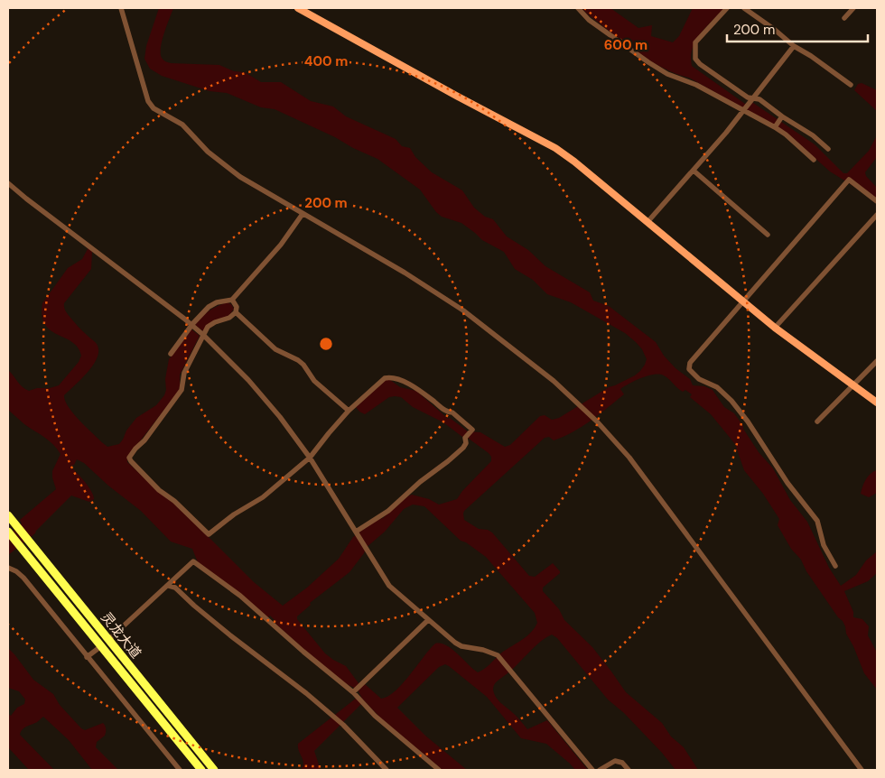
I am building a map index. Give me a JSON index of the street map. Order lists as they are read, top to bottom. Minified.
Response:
{"streets":{"main road":["灵龙大道"]},"scale_bar":"200 m","rings":["600 m","400 m","200 m"]}
